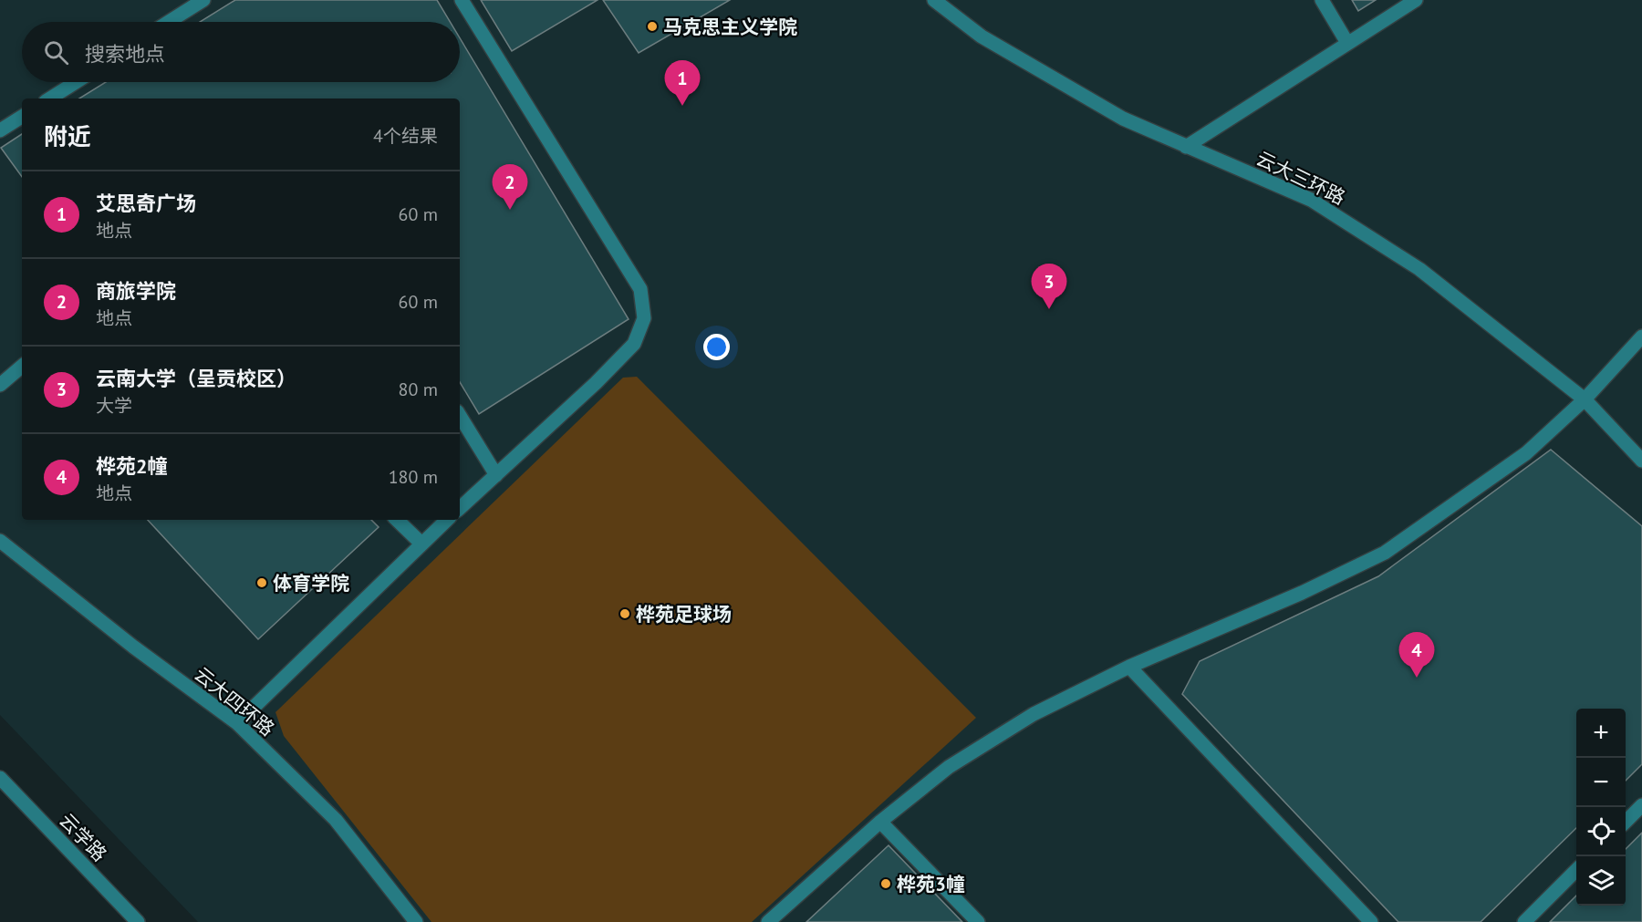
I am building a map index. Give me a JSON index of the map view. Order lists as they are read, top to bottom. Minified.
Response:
{"streets":{"street":["云大三环路","云大四环路","云学路"]},"places":["马克思主义学院","体育学院","桦苑足球场","桦苑3幢"],"page":{"search":"搜索地点","pins":["1","2","3","4"],"heading":["附近","4个结果"],"list":[{"mark":"1","name":"艾思奇广场","note":"地点","value":"60 m"},{"mark":"2","name":"商旅学院","note":"地点","value":"60 m"},{"mark":"3","name":"云南大学（呈贡校区）","note":"大学","value":"80 m"},{"mark":"4","name":"桦苑2幢","note":"地点","value":"180 m"}],"map_buttons":["+","−"]}}
